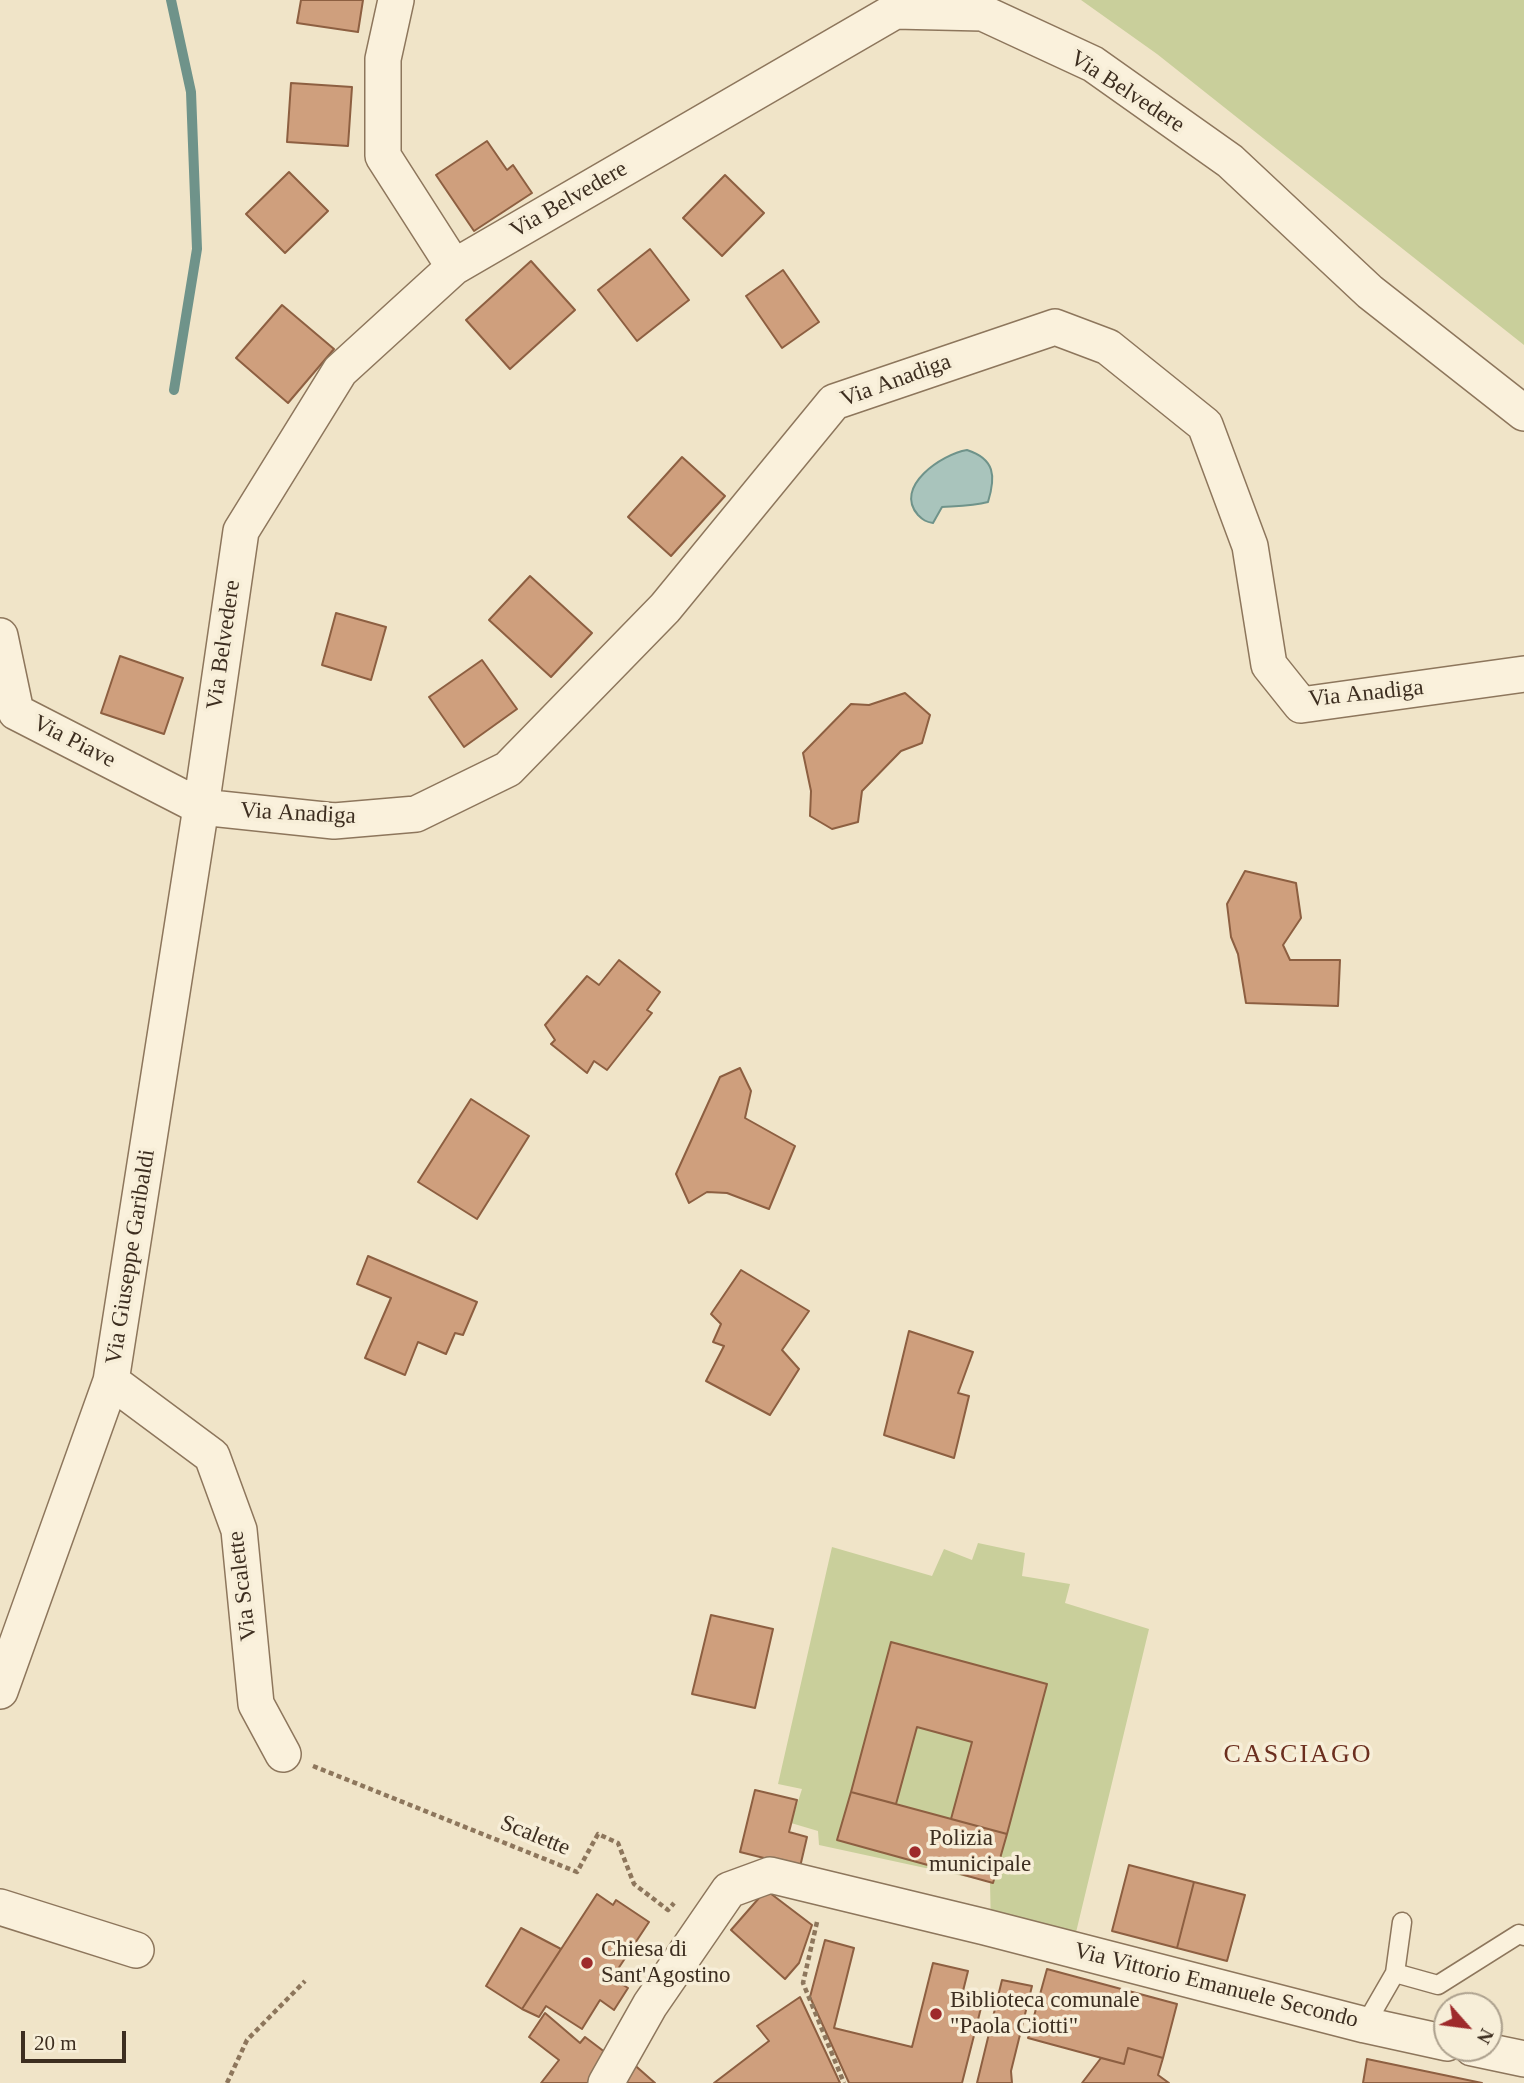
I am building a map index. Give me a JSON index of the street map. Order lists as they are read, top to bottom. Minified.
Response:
{"streets":{"street":["Via Belvedere","Via Anadiga","Via Piave","Via Giuseppe Garibaldi","Via Scalette","Via Vittorio Emanuele Secondo"],"path":["Scalette"]},"crossings":[["Via Belvedere","Via Anadiga"],["Via Belvedere","Via Piave"],["Via Belvedere","Via Giuseppe Garibaldi"],["Via Anadiga","Via Piave"],["Via Anadiga","Via Giuseppe Garibaldi"],["Via Piave","Via Giuseppe Garibaldi"],["Via Giuseppe Garibaldi","Via Scalette"],["Via Scalette","Scalette"]],"districts":["CASCIAGO"],"places":["Polizia municipale","Chiesa di Sant'Agostino","Biblioteca comunale \"Paola Ciotti\""],"scale_bar":"20 m","north":"bottom right"}
